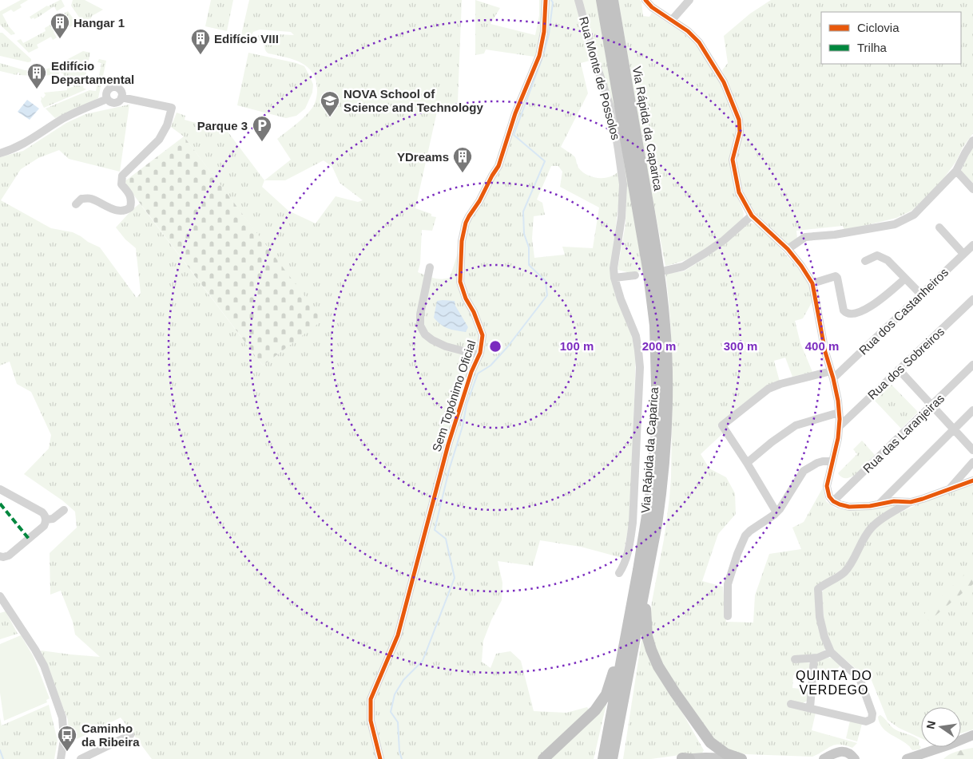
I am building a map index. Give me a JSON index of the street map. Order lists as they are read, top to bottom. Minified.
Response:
{"streets":{"highway":["Via Rápida da Caparica"],"street":["Rua Monte de Possolos","Rua dos Castanheiros","Rua dos Sobreiros","Sem Topónimo Oficial","Rua das Laranjeiras"]},"districts":["QUINTA DO VERDEGO"],"places":{"building":["Hangar 1","Edifício VIII","Edifício Departamental","YDreams"],"school or university":["NOVA School of Science and Technology"],"parking":["Parque 3"],"bus stop":["Caminho da Ribeira"]},"legend":["Ciclovia","Trilha"],"north":"left","rings":["100 m","200 m","300 m","400 m"]}
